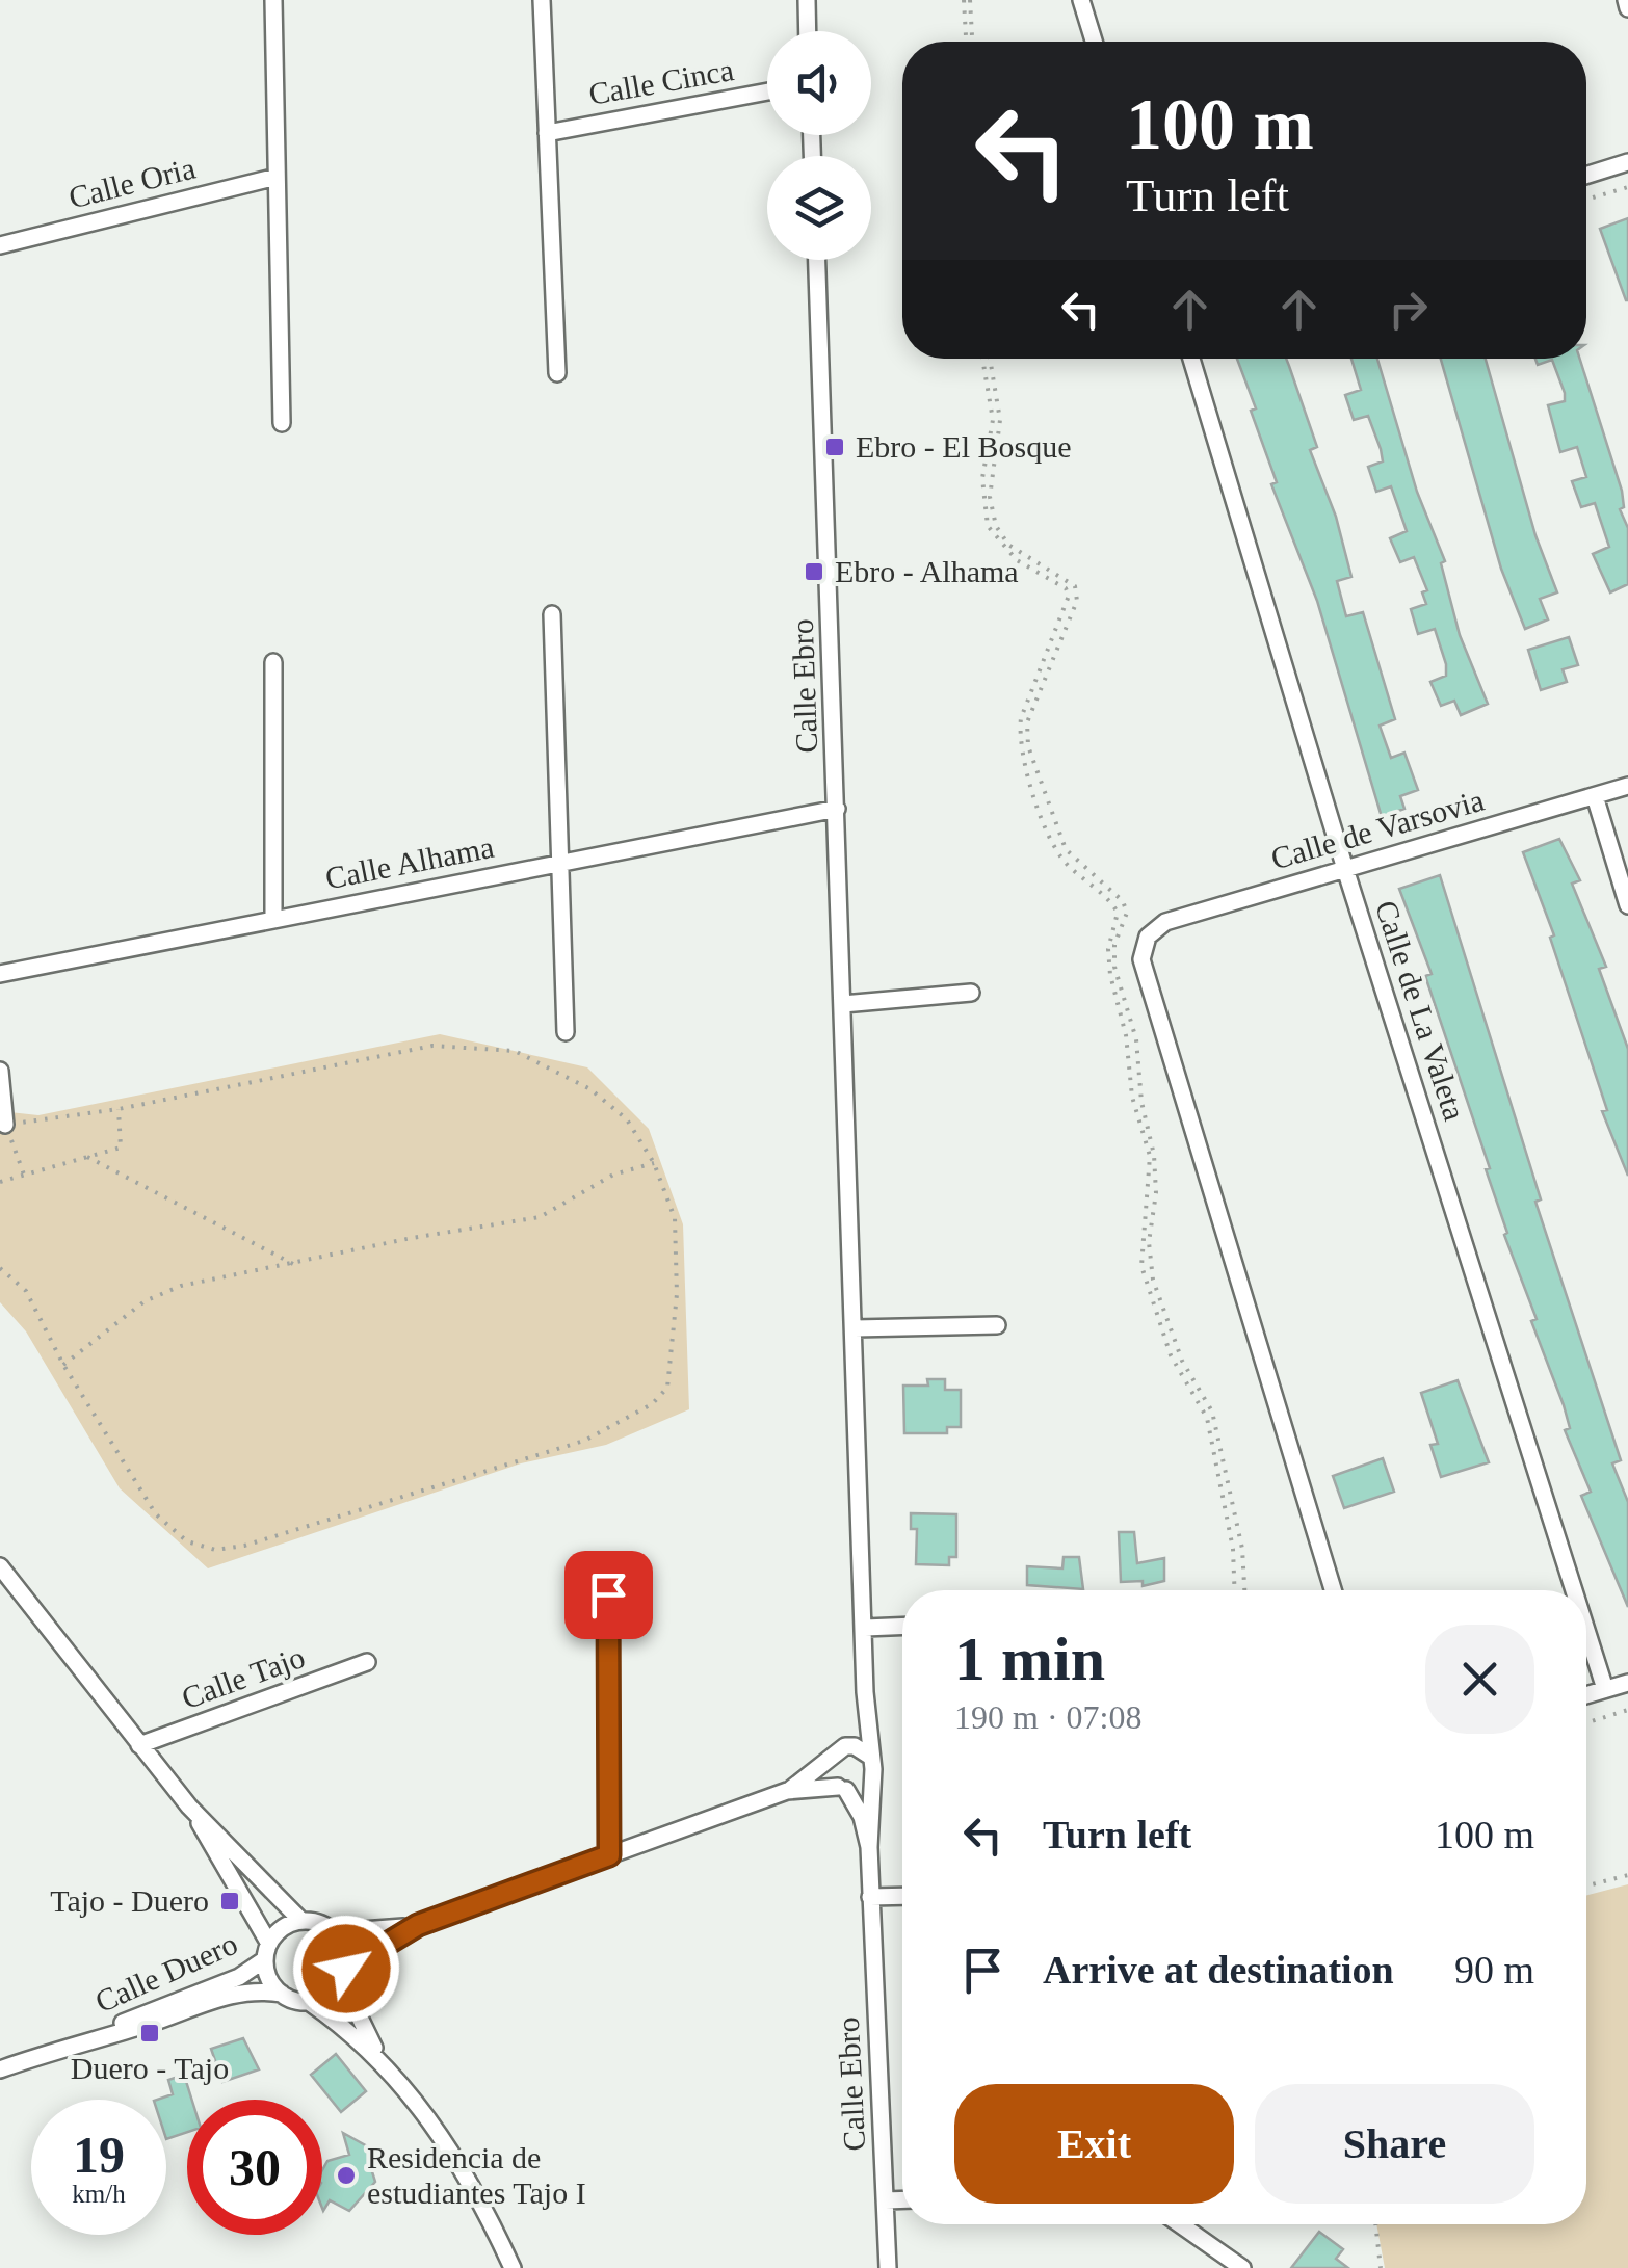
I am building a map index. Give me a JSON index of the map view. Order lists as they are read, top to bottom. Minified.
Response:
{"streets":{"street":["Calle Cinca","Calle Oria","Calle Ebro","Calle de Varsovia","Calle Alhama","Calle de La Valeta","Calle Tajo","Calle Duero"]},"crossings":[["Calle Ebro","Calle Alhama"],["Calle de Varsovia","Calle de La Valeta"]],"places":{"transit":["Ebro - El Bosque","Ebro - Alhama","Tajo - Duero","Duero - Tajo"],"other":["Residencia de estudiantes Tajo I"]},"page":{"turn":["100 m","Turn left"],"heading":["1 min","190 m · 07:08"],"list":[{"name":"Turn left","value":"100 m"},{"name":"Arrive at destination","value":"90 m"}],"buttons":["Exit","Share"],"speed":"19 km/h","limit":"30"}}
